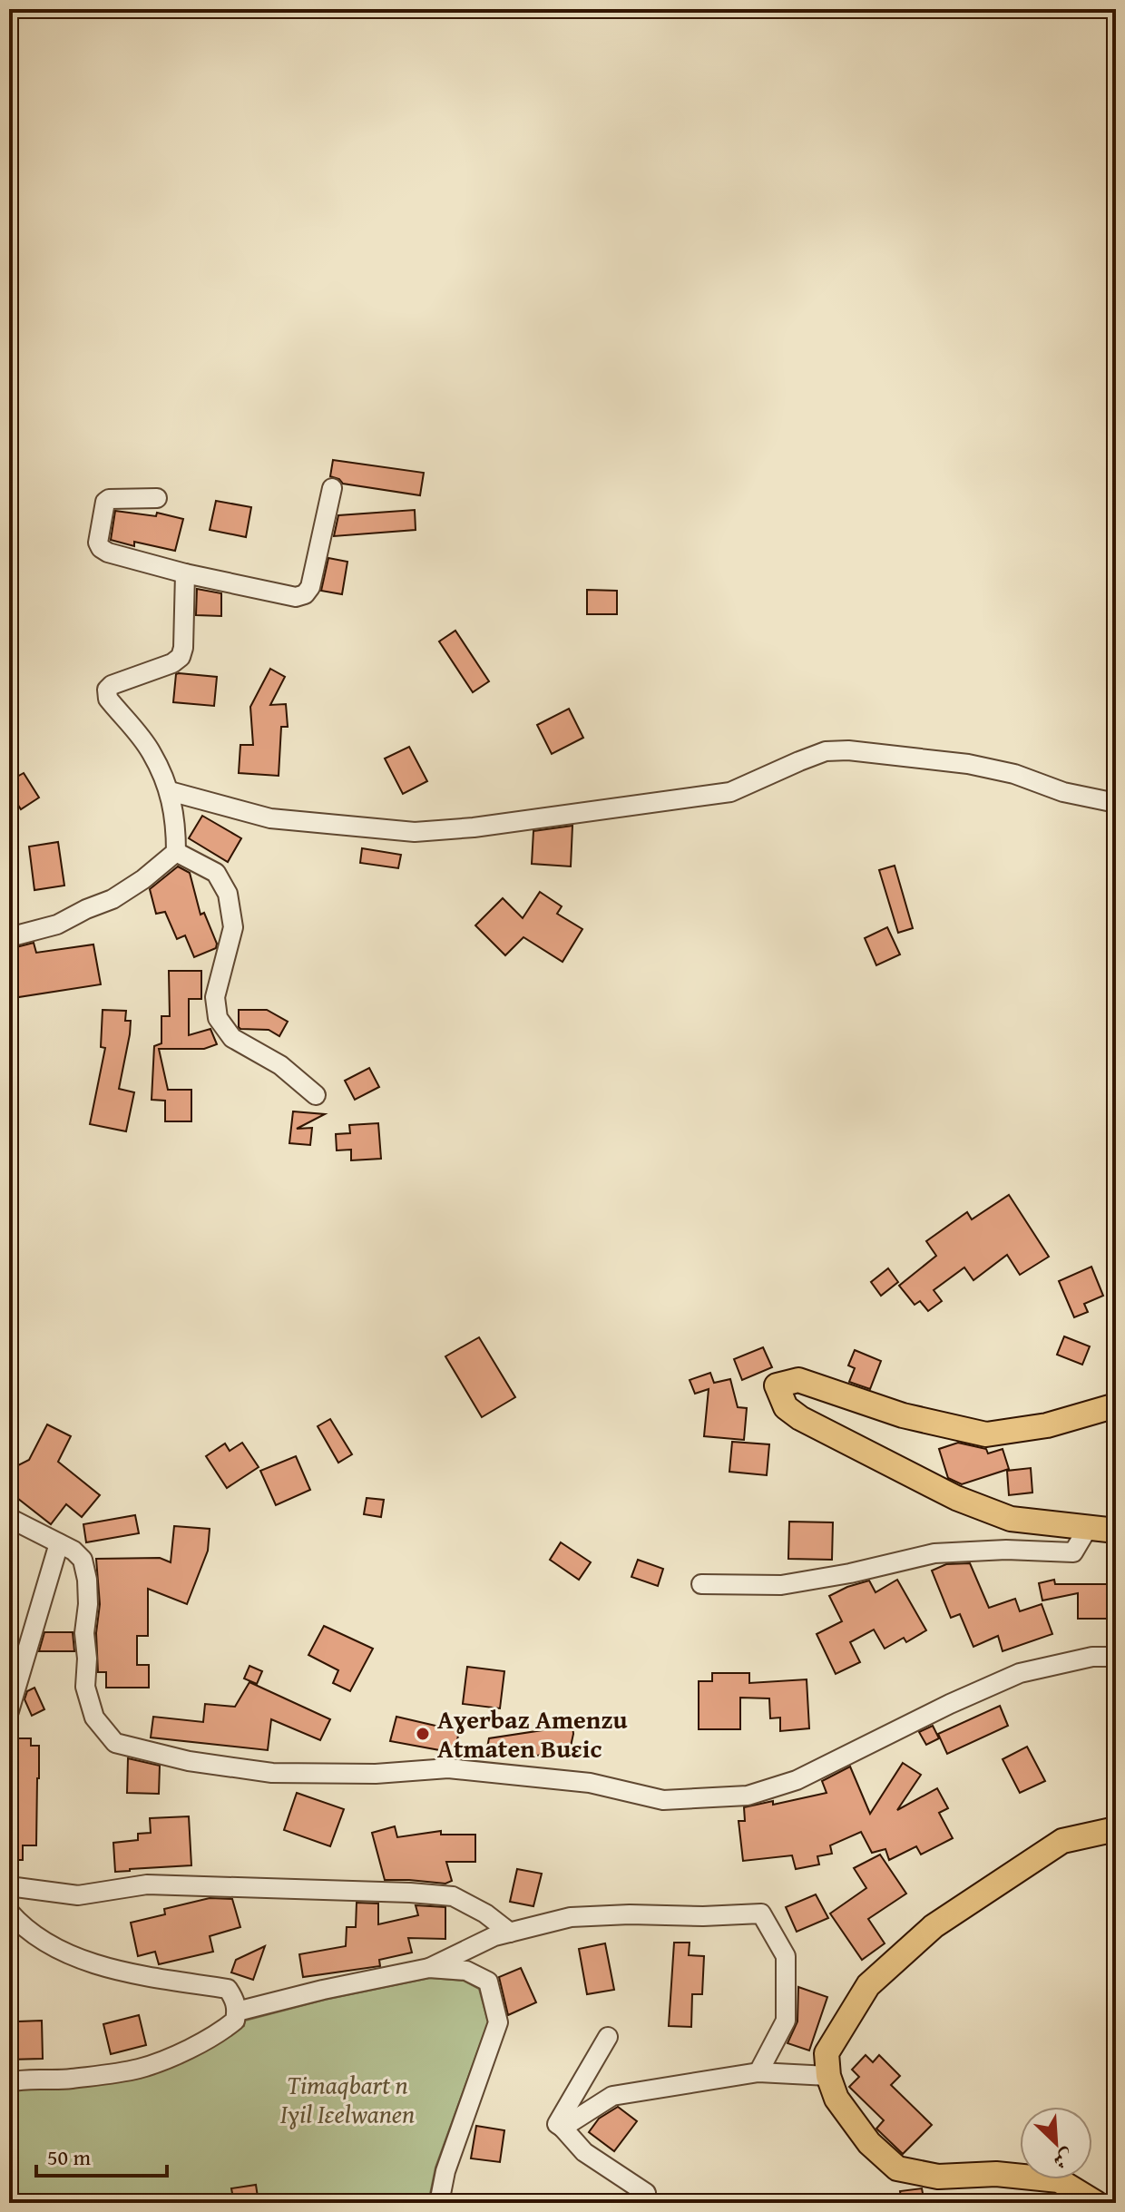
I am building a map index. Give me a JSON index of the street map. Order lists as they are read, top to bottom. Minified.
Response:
{"parks":["Timaqbart n Iɣil Iɛelwanen"],"places":["Aɣerbaz Amenzu Atmaten Buɛic"],"scale_bar":"50 m","north":"bottom right"}
